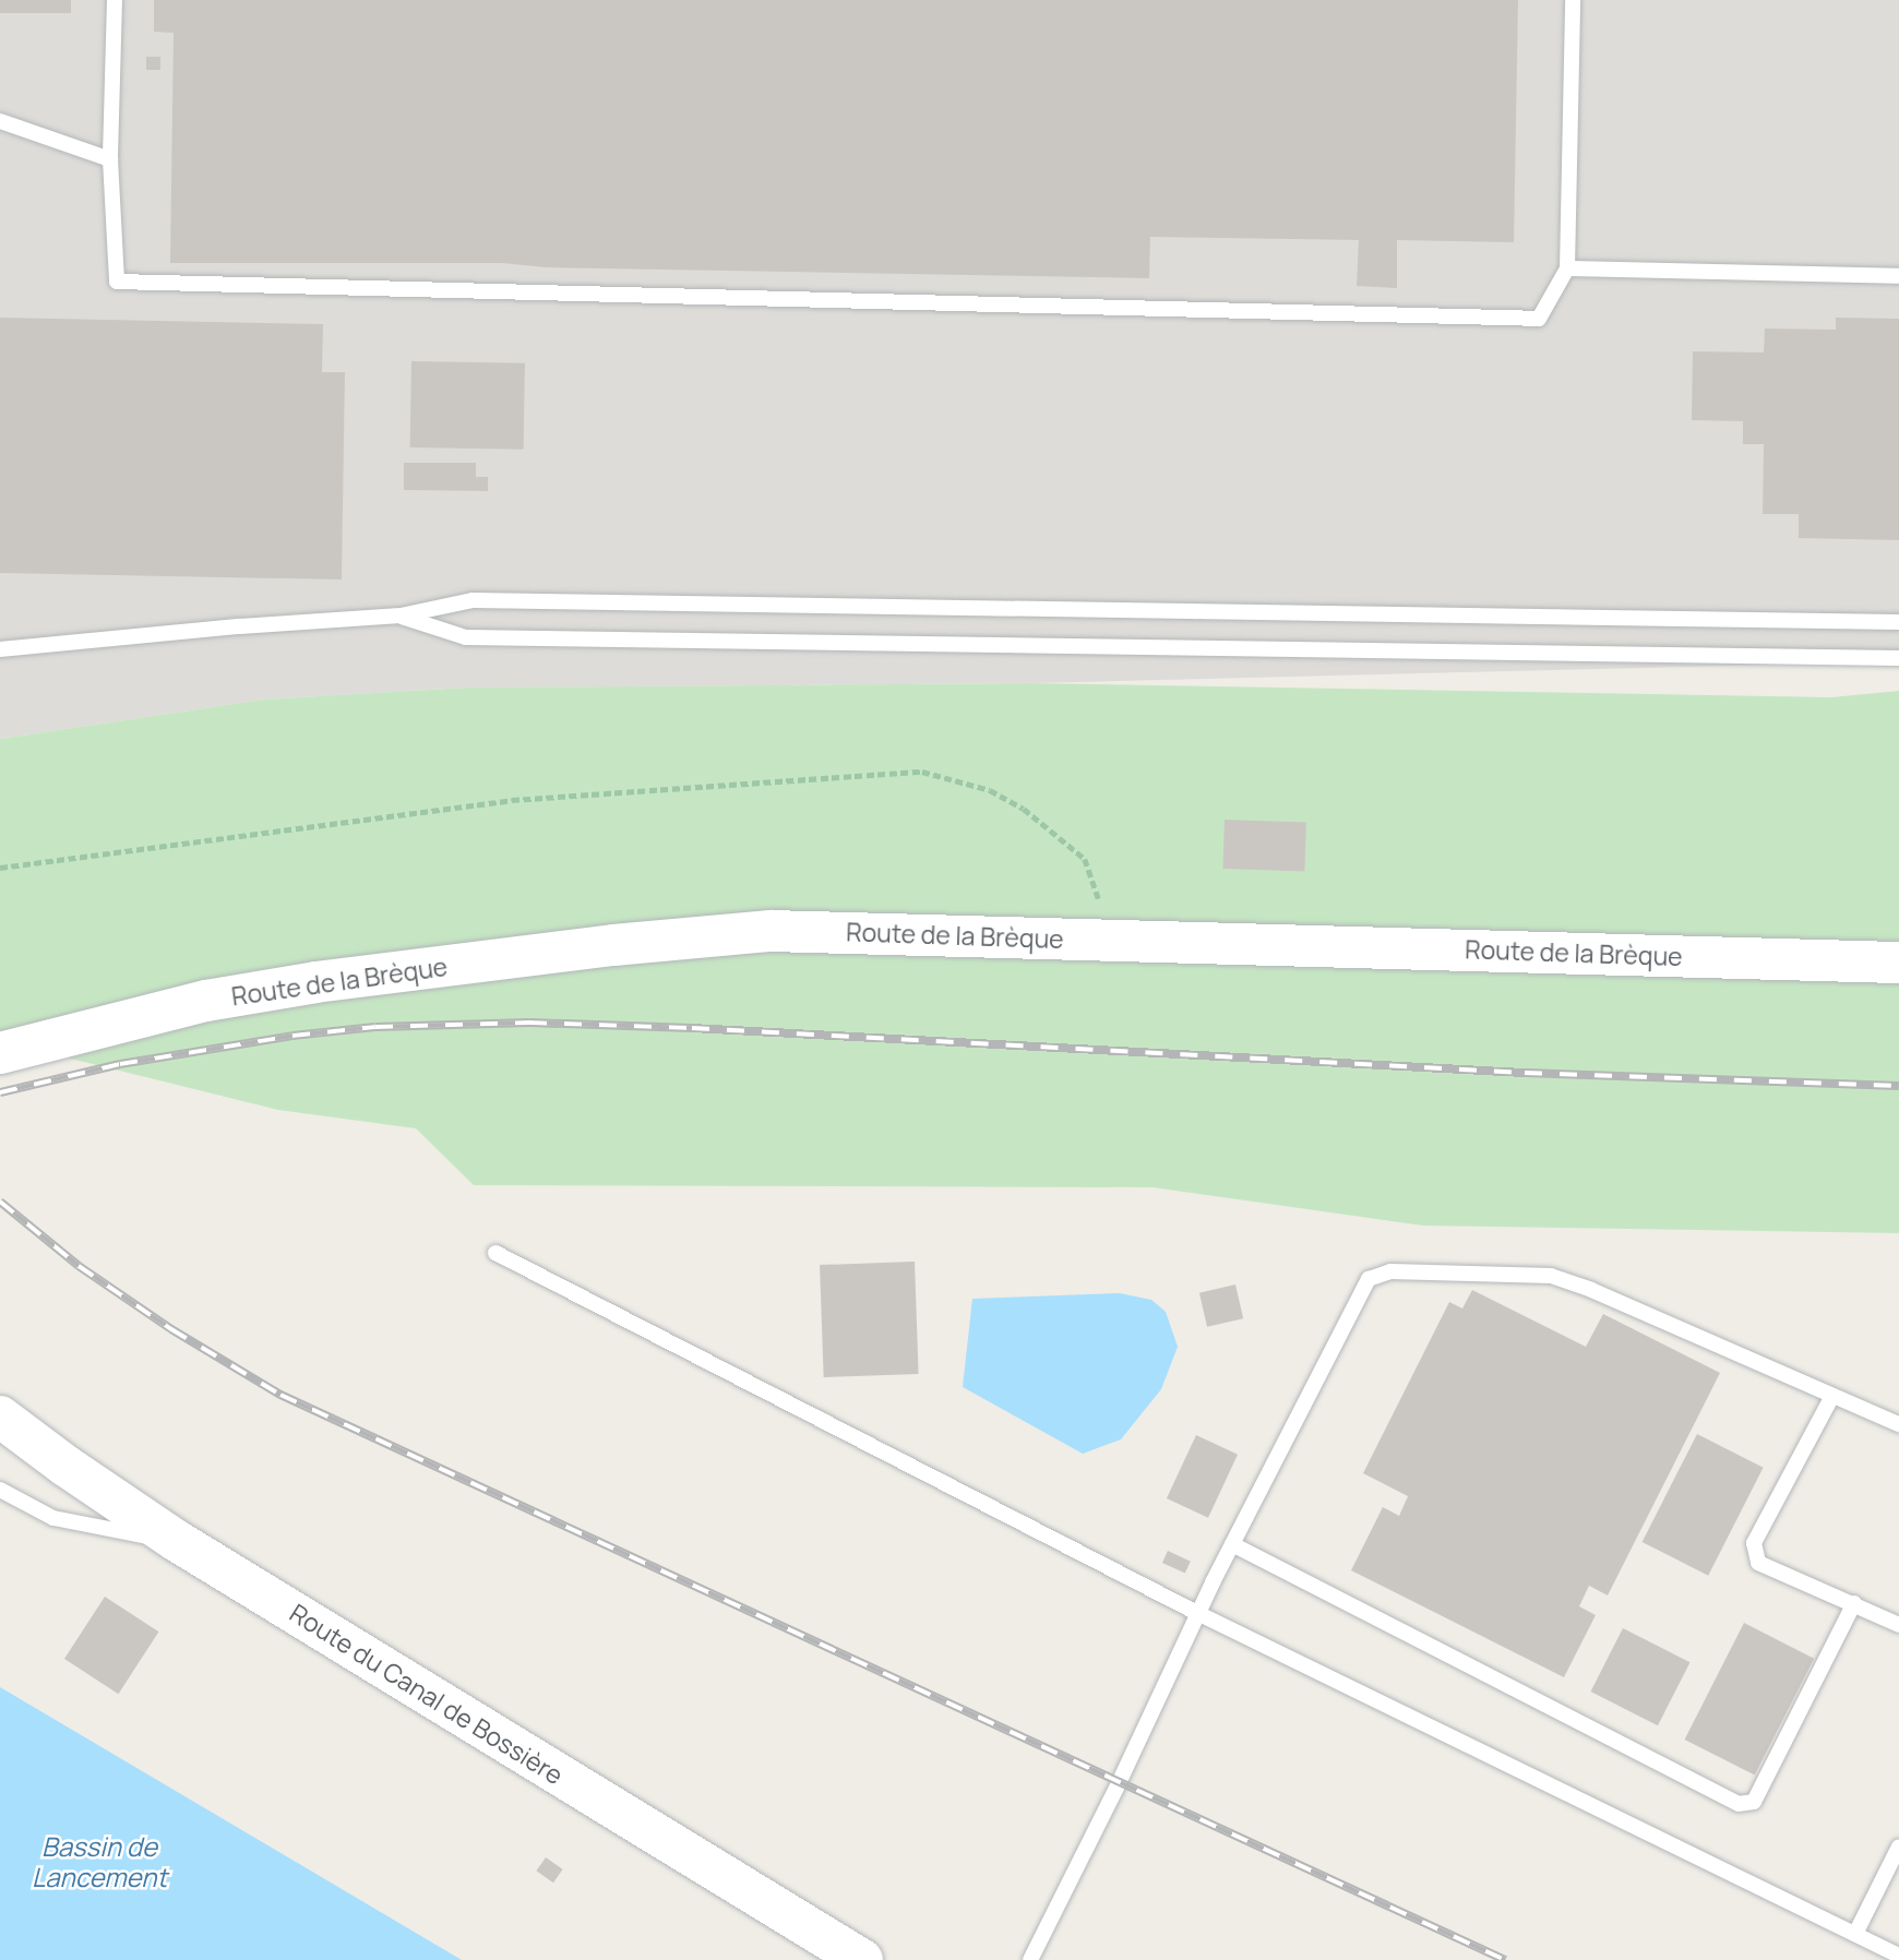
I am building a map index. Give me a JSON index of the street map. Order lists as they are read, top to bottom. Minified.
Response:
{"streets":{"main road":["Route de la Brèque","Route du Canal de Bossière"]},"water":["Bassin de Lancement"]}
